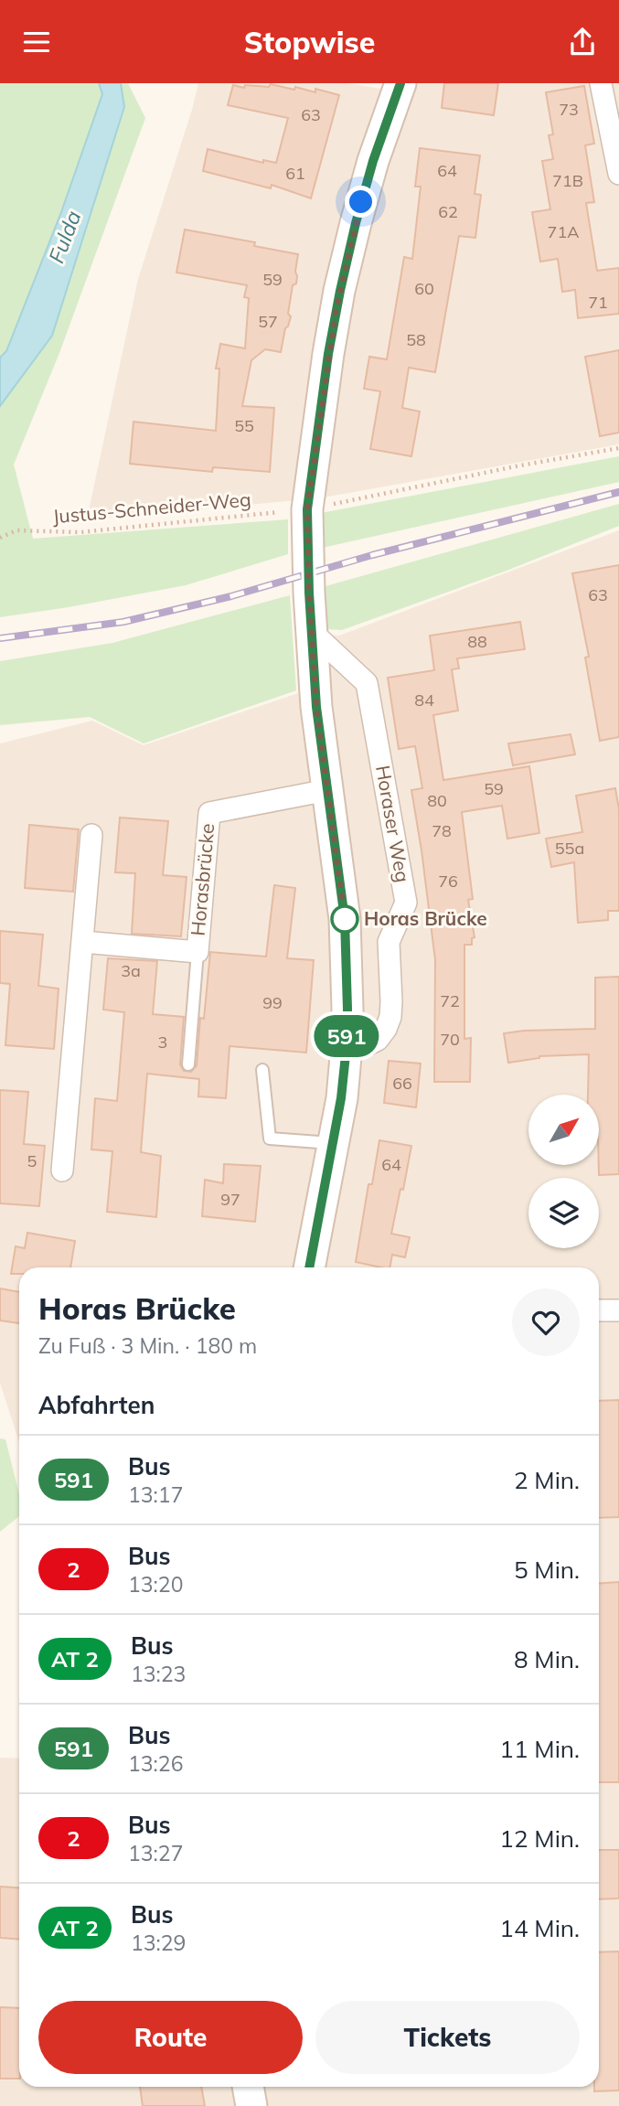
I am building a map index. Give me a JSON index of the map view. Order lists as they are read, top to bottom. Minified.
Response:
{"streets":{"street":["Horaser Weg","Horasbrücke"],"path":["Justus-Schneider-Weg"]},"water":["Fulda"],"places":["Horas Brücke"],"lines":["bus line 591"],"house_numbers":["73","63","64","61","71B","62","71A","59","60","71","57","58","55","63","88","84","59","80","78","55a","76","3a","72","99","70","3","66","5","64","97"],"north":"top right","page":{"header":"Stopwise","on_map":"591","heading":[["Horas Brücke","Zu Fuß · 3 Min. · 180 m"],"Abfahrten"],"list":[{"mark":"591","name":"Bus","note":"13:17","value":"2 Min."},{"mark":"2","name":"Bus","note":"13:20","value":"5 Min."},{"mark":"AT 2","name":"Bus","note":"13:23","value":"8 Min."},{"mark":"591","name":"Bus","note":"13:26","value":"11 Min."},{"mark":"2","name":"Bus","note":"13:27","value":"12 Min."},{"mark":"AT 2","name":"Bus","note":"13:29","value":"14 Min."}],"buttons":["Route","Tickets"]}}
